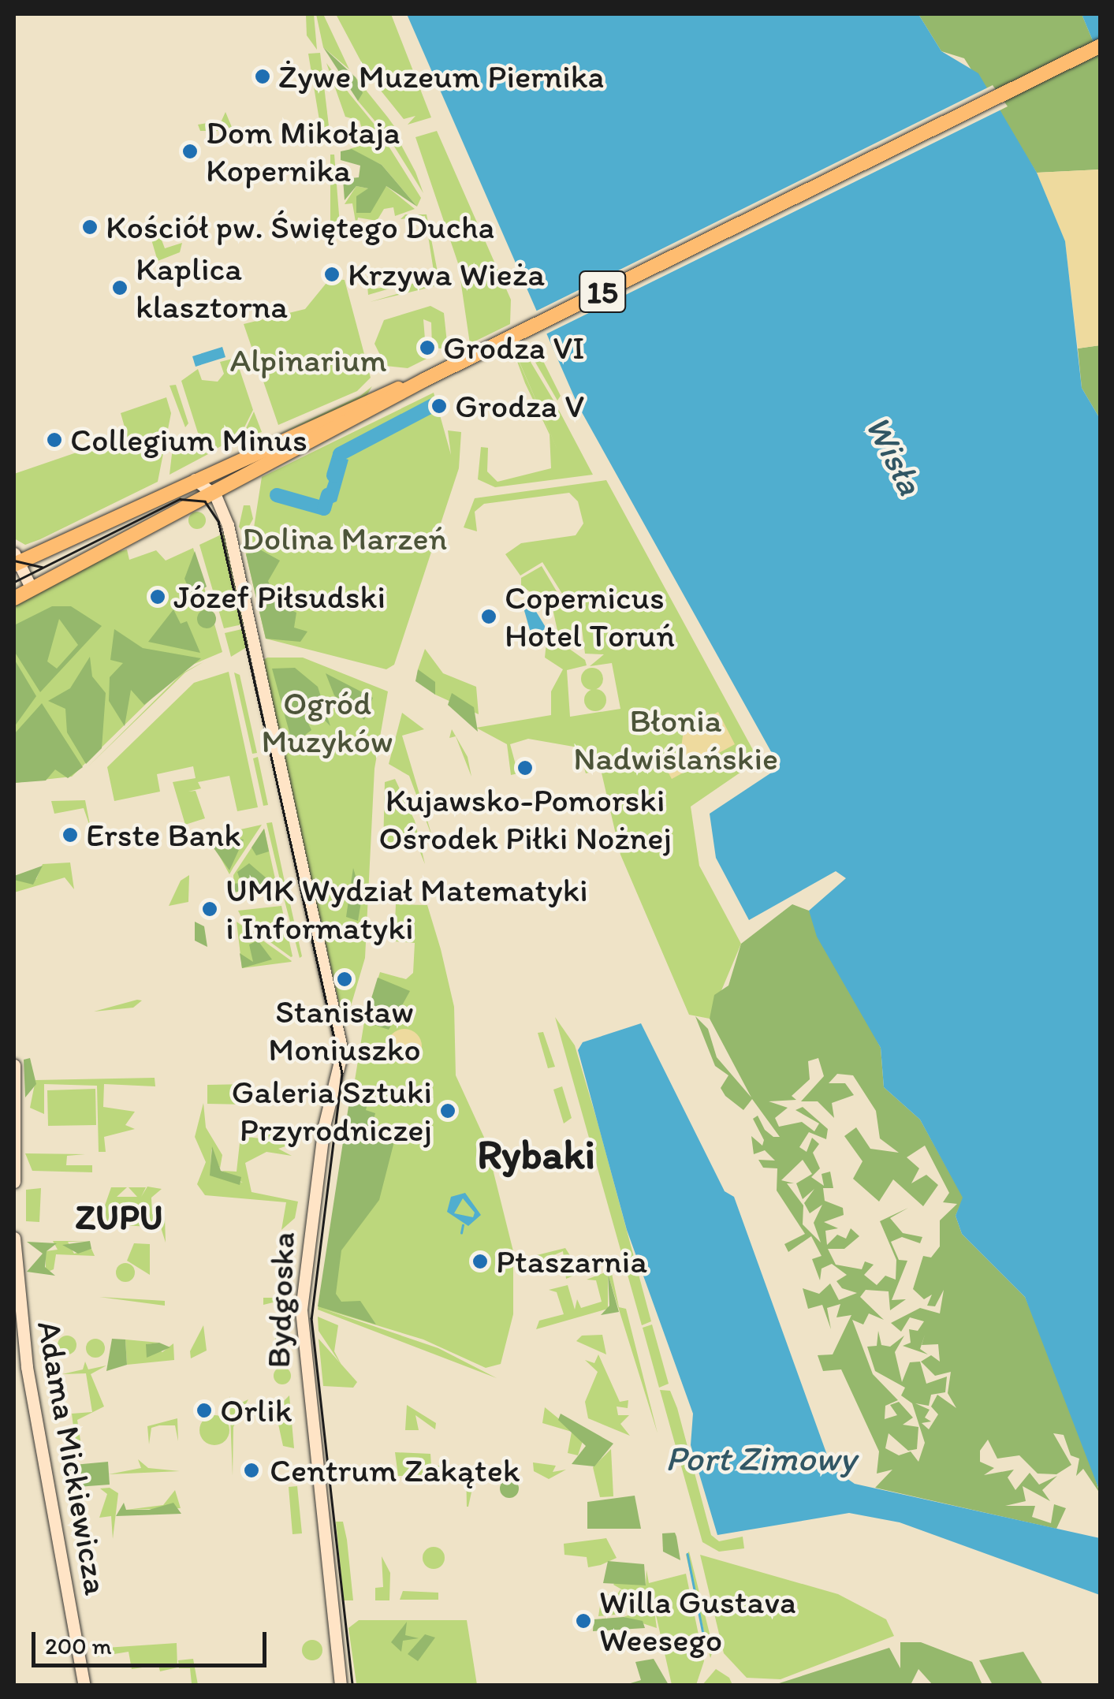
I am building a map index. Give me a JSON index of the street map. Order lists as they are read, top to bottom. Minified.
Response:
{"streets":{"main road":["15"],"street":["Bydgoska","Adama Mickiewicza"]},"crossings":[["15","Bydgoska"]],"districts":["Rybaki","ZUPU"],"water":["Wisła","Port Zimowy"],"parks":["Alpinarium","Dolina Marzeń","Ogród Muzyków","Błonia Nadwiślańskie"],"places":["Żywe Muzeum Piernika","Dom Mikołaja Kopernika","Kościół pw. Świętego Ducha","Krzywa Wieża","Kaplica klasztorna","Grodza VI","Grodza V","Collegium Minus","Józef Piłsudski","Copernicus Hotel Toruń","Kujawsko-Pomorski Ośrodek Piłki Nożnej","Erste Bank","UMK Wydział Matematyki i Informatyki","Stanisław Moniuszko","Galeria Sztuki Przyrodniczej","Ptaszarnia","Orlik","Centrum Zakątek","Willa Gustava Weesego"],"scale_bar":"200 m"}
